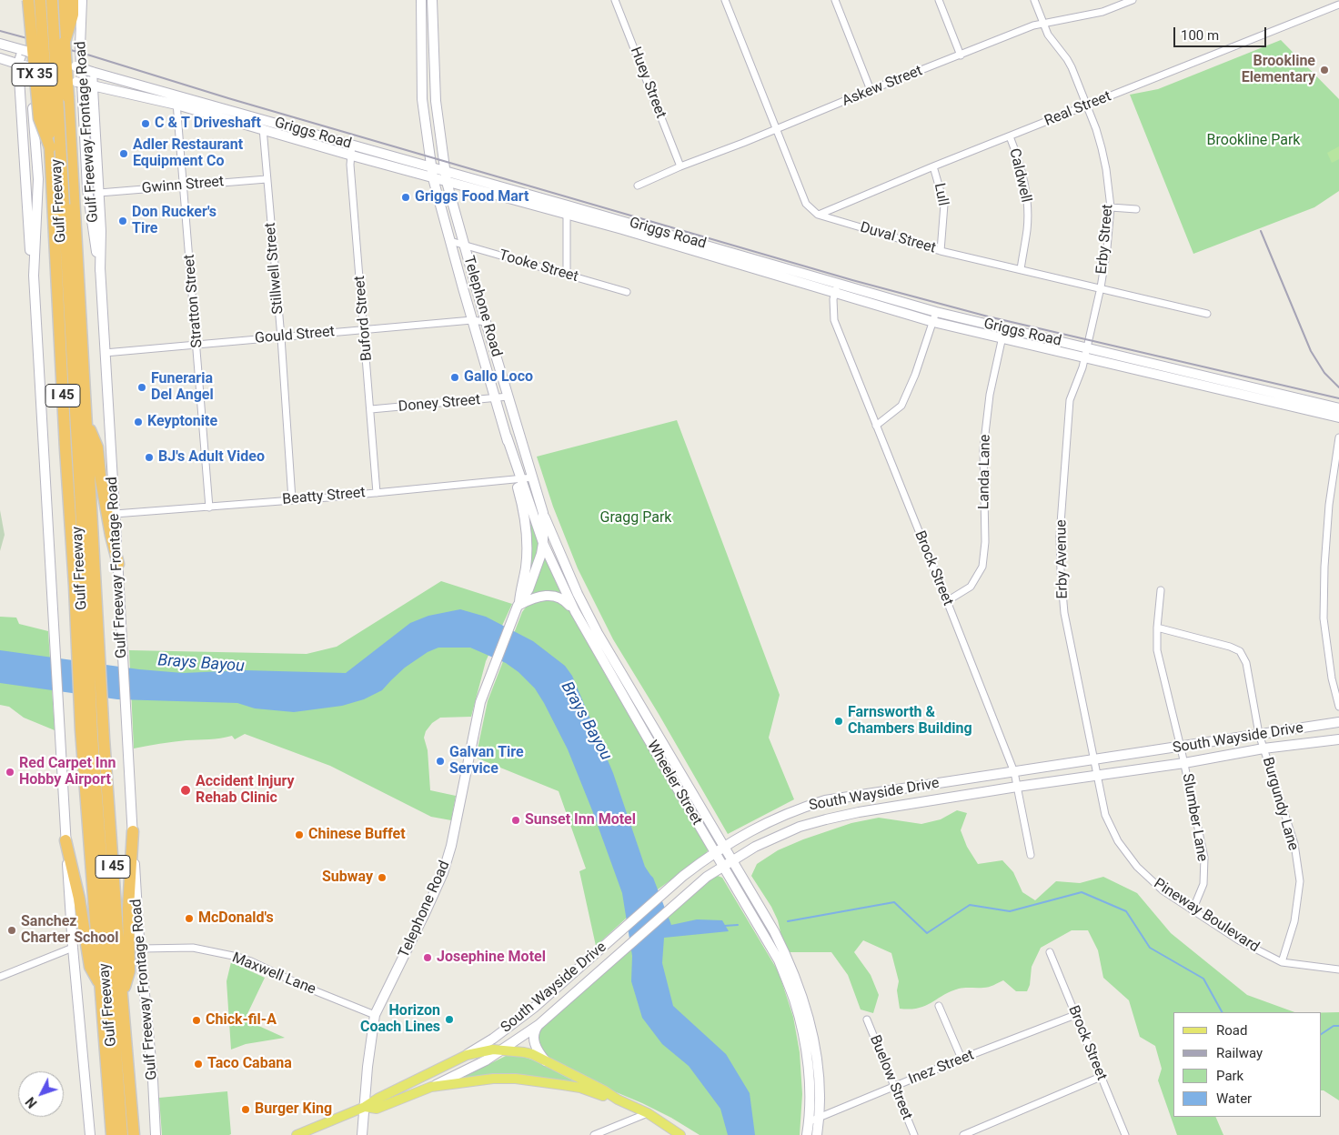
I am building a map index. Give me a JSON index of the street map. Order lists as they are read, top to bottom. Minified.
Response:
{"streets":{"highway":["TX 35","Gulf Freeway","I 45"],"main road":["Gulf Freeway Frontage Road","Griggs Road","Telephone Road","South Wayside Drive","Wheeler Street"],"street":["Huey Street","Askew Street","Real Street","Caldwell","Gwinn Street","Lull","Duval Street","Erby Street","Tooke Street","Stillwell Street","Stratton Street","Buford Street","Gould Street","Doney Street","Landa Lane","Beatty Street","Erby Avenue","Brock Street","Burgundy Lane","Slumber Lane","Pineway Boulevard","Maxwell Lane","Inez Street","Buelow Street"]},"crossings":[["TX 35","Gulf Freeway"],["Huey Street","Askew Street"],["Askew Street","Erby Street"],["Real Street","Caldwell"],["Real Street","Lull"],["Real Street","Duval Street"],["Real Street","Erby Street"],["Gulf Freeway Frontage Road","Gould Street"],["Gulf Freeway Frontage Road","Beatty Street"],["Gulf Freeway Frontage Road","Maxwell Lane"],["Griggs Road","Erby Street"],["Griggs Road","Stillwell Street"],["Griggs Road","Stratton Street"],["Griggs Road","Telephone Road"],["Griggs Road","Buford Street"],["Griggs Road","Landa Lane"],["Griggs Road","Erby Avenue"],["Griggs Road","Brock Street"],["Caldwell","Duval Street"],["Gwinn Street","Stillwell Street"],["Gwinn Street","Stratton Street"],["Lull","Duval Street"],["Duval Street","Erby Street"],["Erby Street","Erby Avenue"],["Tooke Street","Telephone Road"],["Stillwell Street","Gould Street"],["Stillwell Street","Beatty Street"],["Stratton Street","Gould Street"],["Stratton Street","Beatty Street"],["Telephone Road","Gould Street"],["Telephone Road","Doney Street"],["Telephone Road","Beatty Street"],["Telephone Road","South Wayside Drive"],["Telephone Road","Wheeler Street"],["Telephone Road","Maxwell Lane"],["Buford Street","Gould Street"],["Buford Street","Doney Street"],["Buford Street","Beatty Street"],["Landa Lane","Brock Street"],["Beatty Street","Wheeler Street"],["Erby Avenue","South Wayside Drive"],["Erby Avenue","Pineway Boulevard"],["Brock Street","South Wayside Drive"],["Brock Street","Inez Street"],["South Wayside Drive","Wheeler Street"],["South Wayside Drive","Burgundy Lane"],["South Wayside Drive","Slumber Lane"],["South Wayside Drive","Pineway Boulevard"],["Wheeler Street","Inez Street"],["Burgundy Lane","Slumber Lane"],["Burgundy Lane","Pineway Boulevard"],["Slumber Lane","Pineway Boulevard"],["Inez Street","Buelow Street"]],"water":["Brays Bayou"],"parks":["Brookline Park","Gragg Park"],"places":["Brookline Elementary","C & T Driveshaft","Adler Restaurant Equipment Co","Griggs Food Mart","Don Rucker's Tire","Gallo Loco","Funeraria Del Angel","Keyptonite","BJ's Adult Video","Farnsworth & Chambers Building","Galvan Tire Service","Red Carpet Inn Hobby Airport","Accident Injury Rehab Clinic","Sunset Inn Motel","Chinese Buffet","Subway","McDonald's","Sanchez Charter School","Josephine Motel","Horizon Coach Lines","Chick-fil-A","Taco Cabana","Burger King"],"legend":["Road","Railway","Park","Water"],"scale_bar":"100 m","north":"bottom left"}
